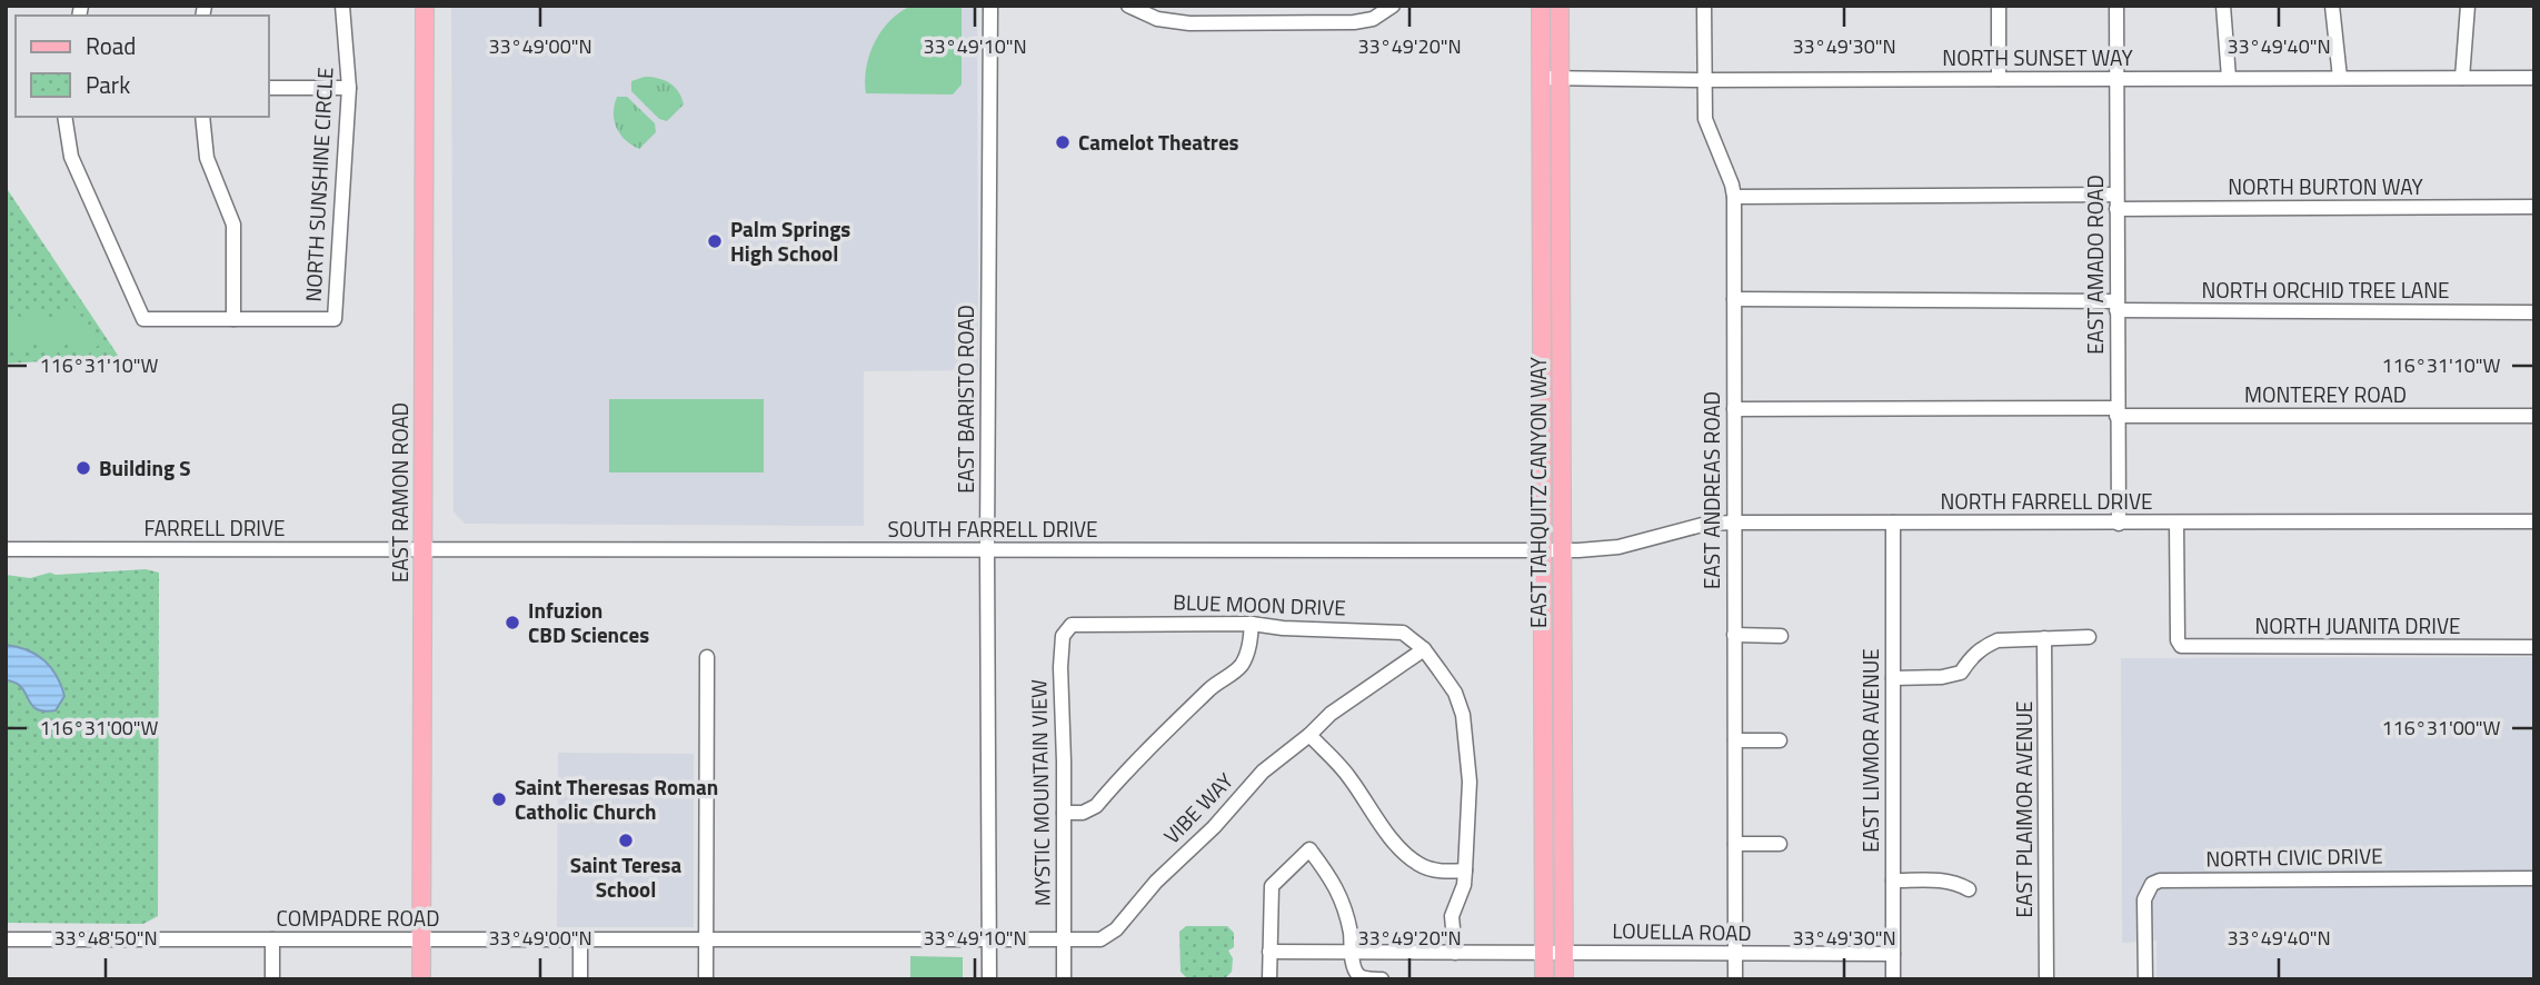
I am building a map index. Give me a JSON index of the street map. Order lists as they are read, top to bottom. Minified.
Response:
{"streets":{"main road":["EAST RAMON ROAD","EAST TAHQUITZ CANYON WAY"],"street":["NORTH SUNSET WAY","NORTH SUNSHINE CIRCLE","NORTH BURTON WAY","EAST AMADO ROAD","NORTH ORCHID TREE LANE","MONTEREY ROAD","EAST BARISTO ROAD","EAST ANDREAS ROAD","NORTH FARRELL DRIVE","FARRELL DRIVE","SOUTH FARRELL DRIVE","BLUE MOON DRIVE","NORTH JUANITA DRIVE","EAST LIVMOR AVENUE","MYSTIC MOUNTAIN VIEW","VIBE WAY","EAST PLAIMOR AVENUE","NORTH CIVIC DRIVE","COMPADRE ROAD","LOUELLA ROAD"]},"crossings":[["NORTH SUNSET WAY","EAST AMADO ROAD"],["NORTH SUNSET WAY","EAST ANDREAS ROAD"],["NORTH SUNSET WAY","EAST TAHQUITZ CANYON WAY"],["NORTH BURTON WAY","EAST AMADO ROAD"],["NORTH BURTON WAY","EAST ANDREAS ROAD"],["EAST AMADO ROAD","NORTH ORCHID TREE LANE"],["EAST AMADO ROAD","MONTEREY ROAD"],["EAST AMADO ROAD","NORTH FARRELL DRIVE"],["NORTH ORCHID TREE LANE","EAST ANDREAS ROAD"],["MONTEREY ROAD","EAST ANDREAS ROAD"],["EAST BARISTO ROAD","SOUTH FARRELL DRIVE"],["EAST BARISTO ROAD","VIBE WAY"],["EAST BARISTO ROAD","COMPADRE ROAD"],["EAST ANDREAS ROAD","NORTH FARRELL DRIVE"],["EAST ANDREAS ROAD","LOUELLA ROAD"],["EAST RAMON ROAD","FARRELL DRIVE"],["EAST RAMON ROAD","SOUTH FARRELL DRIVE"],["EAST RAMON ROAD","COMPADRE ROAD"],["EAST TAHQUITZ CANYON WAY","NORTH FARRELL DRIVE"],["EAST TAHQUITZ CANYON WAY","SOUTH FARRELL DRIVE"],["EAST TAHQUITZ CANYON WAY","LOUELLA ROAD"],["NORTH FARRELL DRIVE","SOUTH FARRELL DRIVE"],["NORTH FARRELL DRIVE","NORTH JUANITA DRIVE"],["NORTH FARRELL DRIVE","EAST LIVMOR AVENUE"],["FARRELL DRIVE","SOUTH FARRELL DRIVE"],["BLUE MOON DRIVE","MYSTIC MOUNTAIN VIEW"],["BLUE MOON DRIVE","VIBE WAY"],["EAST LIVMOR AVENUE","LOUELLA ROAD"],["MYSTIC MOUNTAIN VIEW","VIBE WAY"],["VIBE WAY","COMPADRE ROAD"]],"places":["Camelot Theatres","Palm Springs High School","Building S","Infuzion CBD Sciences","Saint Theresas Roman Catholic Church","Saint Teresa School"],"legend":["Road","Park"],"coordinates":["33°49'00\"N","33°49'10\"N","33°49'20\"N","33°49'30\"N","33°49'40\"N","116°31'10\"W","116°31'00\"W","33°48'50\"N"]}
